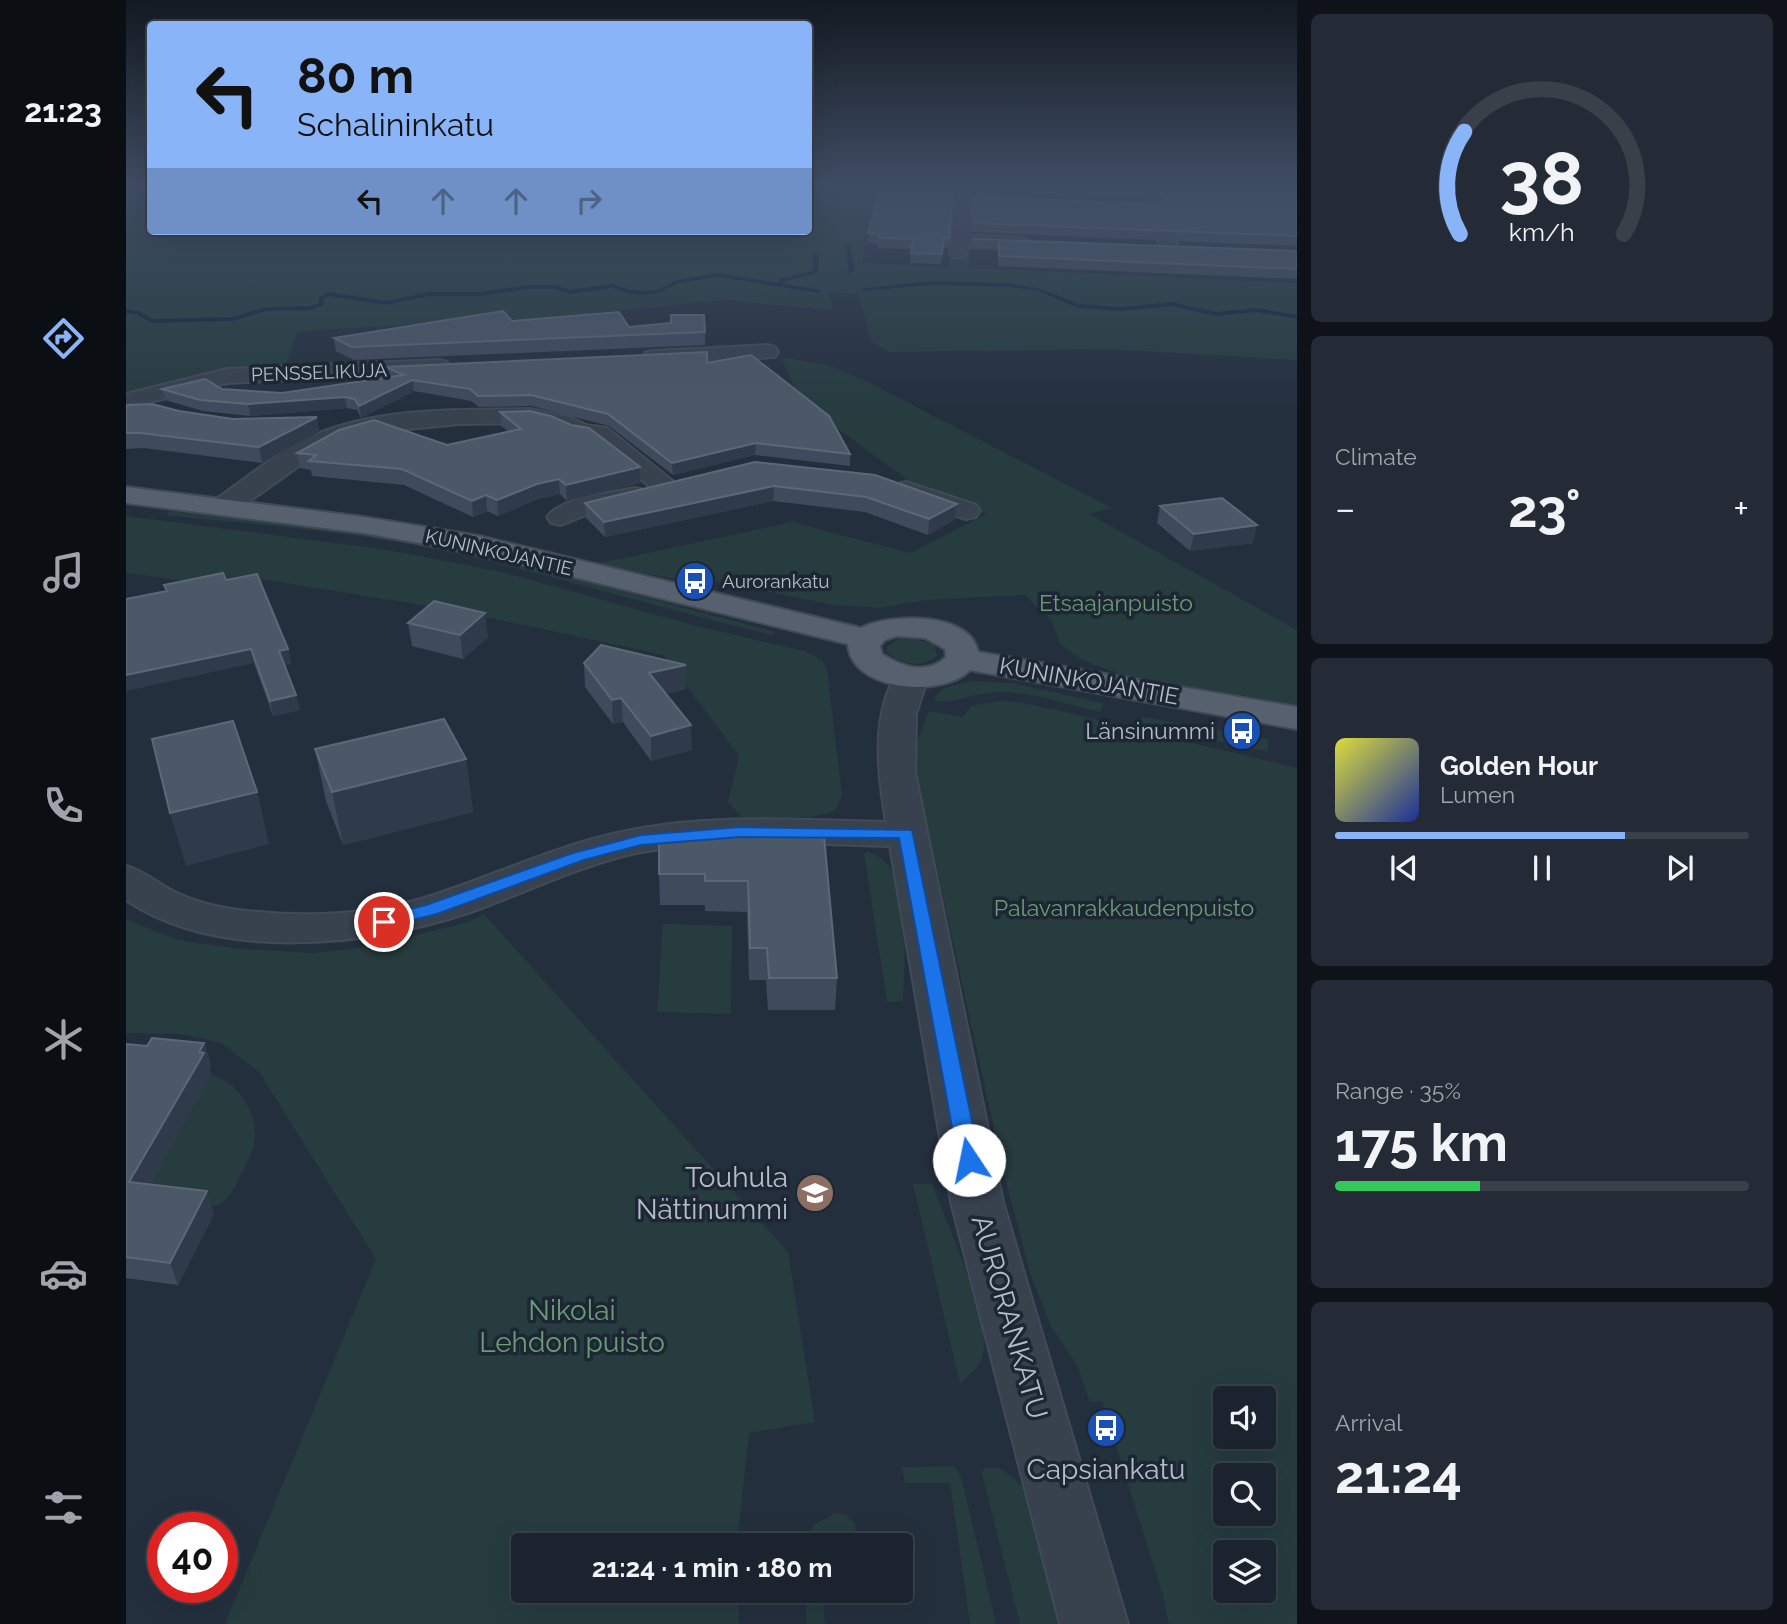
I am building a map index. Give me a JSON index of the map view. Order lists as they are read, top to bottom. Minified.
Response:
{"streets":{"main road":["KUNINKOJANTIE"],"street":["PENSSELIKUJA","AURORANKATU"]},"parks":["Etsaajanpuisto","Palavanrakkaudenpuisto","Nikolai Lehdon puisto"],"places":{"bus stop":["Aurorankatu","Länsinummi","Capsiankatu"],"school or university":["Touhula Nättinummi"]},"page":{"tabs":"21:23","turn":["80 m","Schalininkatu"],"tile":["Climate",["Range · 35%","175 km"],["Arrival","21:24"]],"heat":["−","23°","+"],"song":["Golden Hour","Lumen"],"limit":"40","trip":"21:24 · 1 min · 180 m","gauge":["38","km/h"]}}
